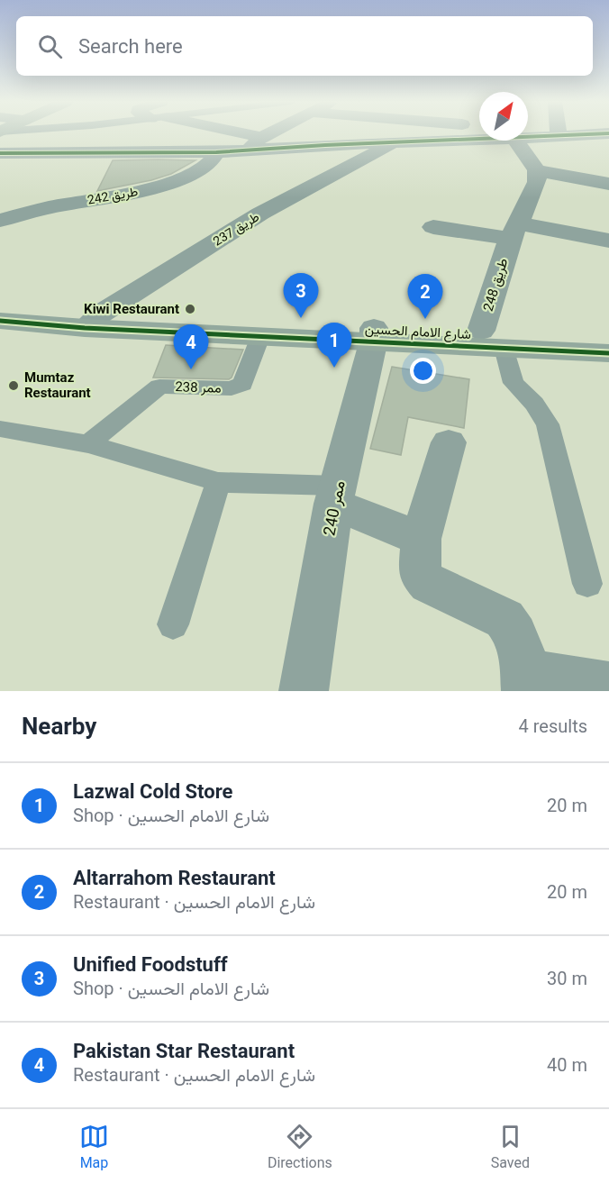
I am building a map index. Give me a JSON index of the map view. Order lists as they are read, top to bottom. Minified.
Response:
{"streets":{"street":["طريق 242","طريق 237","طريق 248","شارع الامام الحسين","ممر 240"],"lane":["ممر 238"]},"crossings":[["طريق 237","شارع الامام الحسين"],["طريق 248","شارع الامام الحسين"],["شارع الامام الحسين","ممر 238"],["شارع الامام الحسين","ممر 240"]],"places":["Kiwi Restaurant","Mumtaz Restaurant"],"north":"top right","page":{"search":"Search here","pins":["3","2","1","4"],"heading":["Nearby","4 results"],"list":[{"mark":"1","name":"Lazwal Cold Store","note":"Shop · شارع الامام الحسين","value":"20 m"},{"mark":"2","name":"Altarrahom Restaurant","note":"Restaurant · شارع الامام الحسين","value":"20 m"},{"mark":"3","name":"Unified Foodstuff","note":"Shop · شارع الامام الحسين","value":"30 m"},{"mark":"4","name":"Pakistan Star Restaurant","note":"Restaurant · شارع الامام الحسين","value":"40 m"}],"nav":["Map","Directions","Saved"]}}
